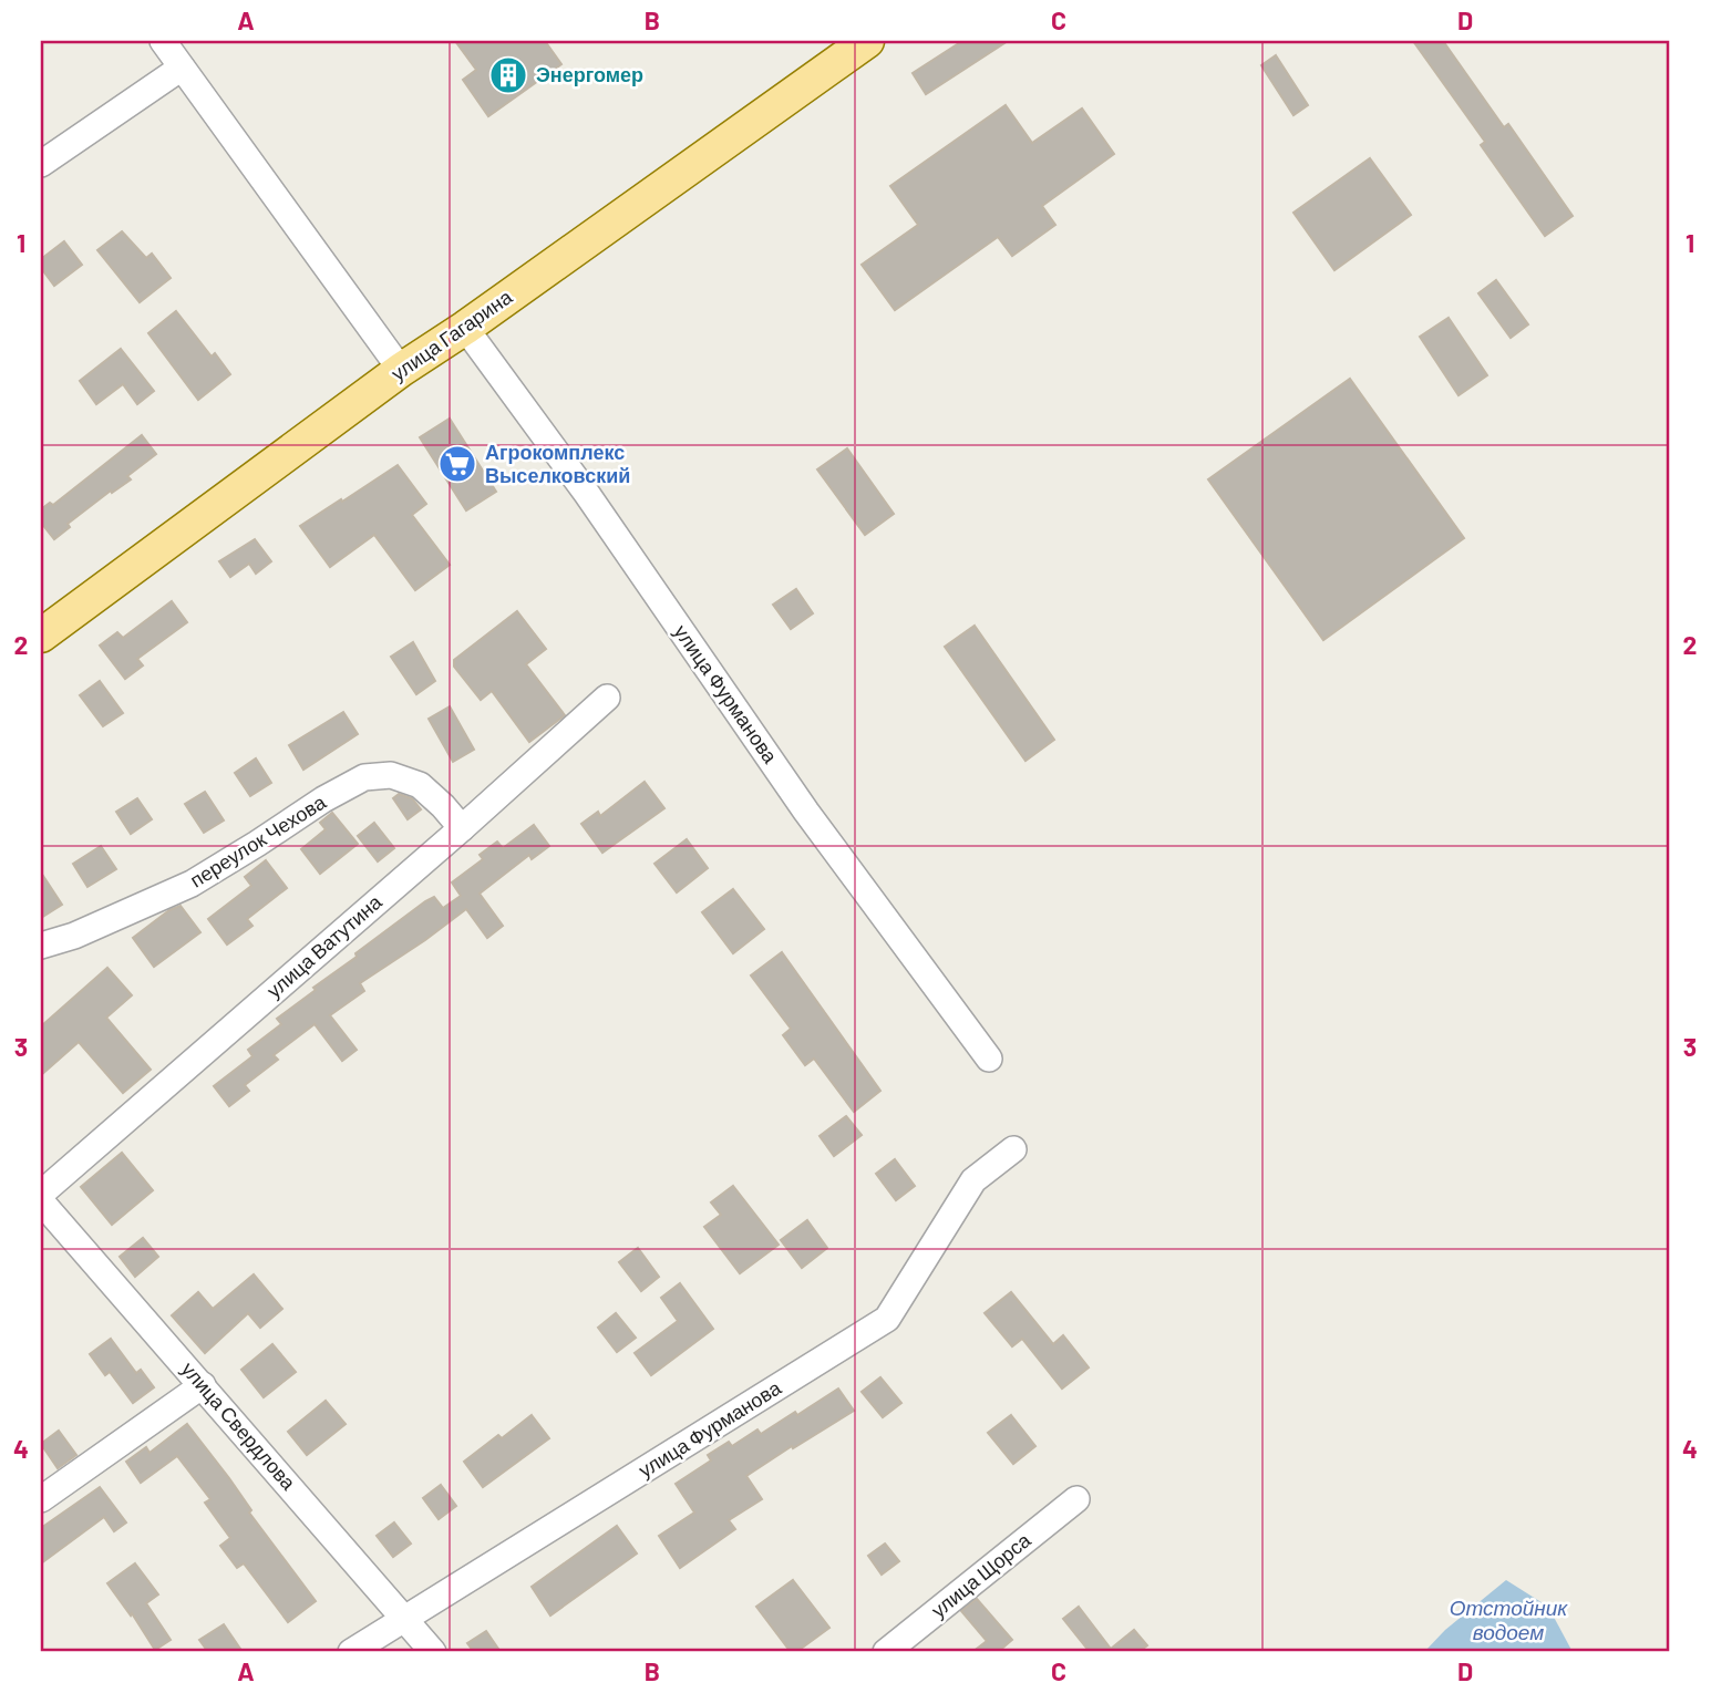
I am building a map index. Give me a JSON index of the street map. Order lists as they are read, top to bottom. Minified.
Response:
{"streets":{"main road":["улица Гагарина"],"street":["улица Фурманова","переулок Чехова","улица Ватутина","улица Свердлова","улица Щорса"]},"crossings":[["улица Гагарина","улица Фурманова"],["улица Фурманова","улица Свердлова"],["переулок Чехова","улица Ватутина"]],"water":["Отстойник водоем"],"places":{"building":["Энергомер"],"supermarket":["Агрокомплекс Выселковский"]},"grid":{"columns":["A","B","C","D"],"rows":["1","2","3","4"]}}
